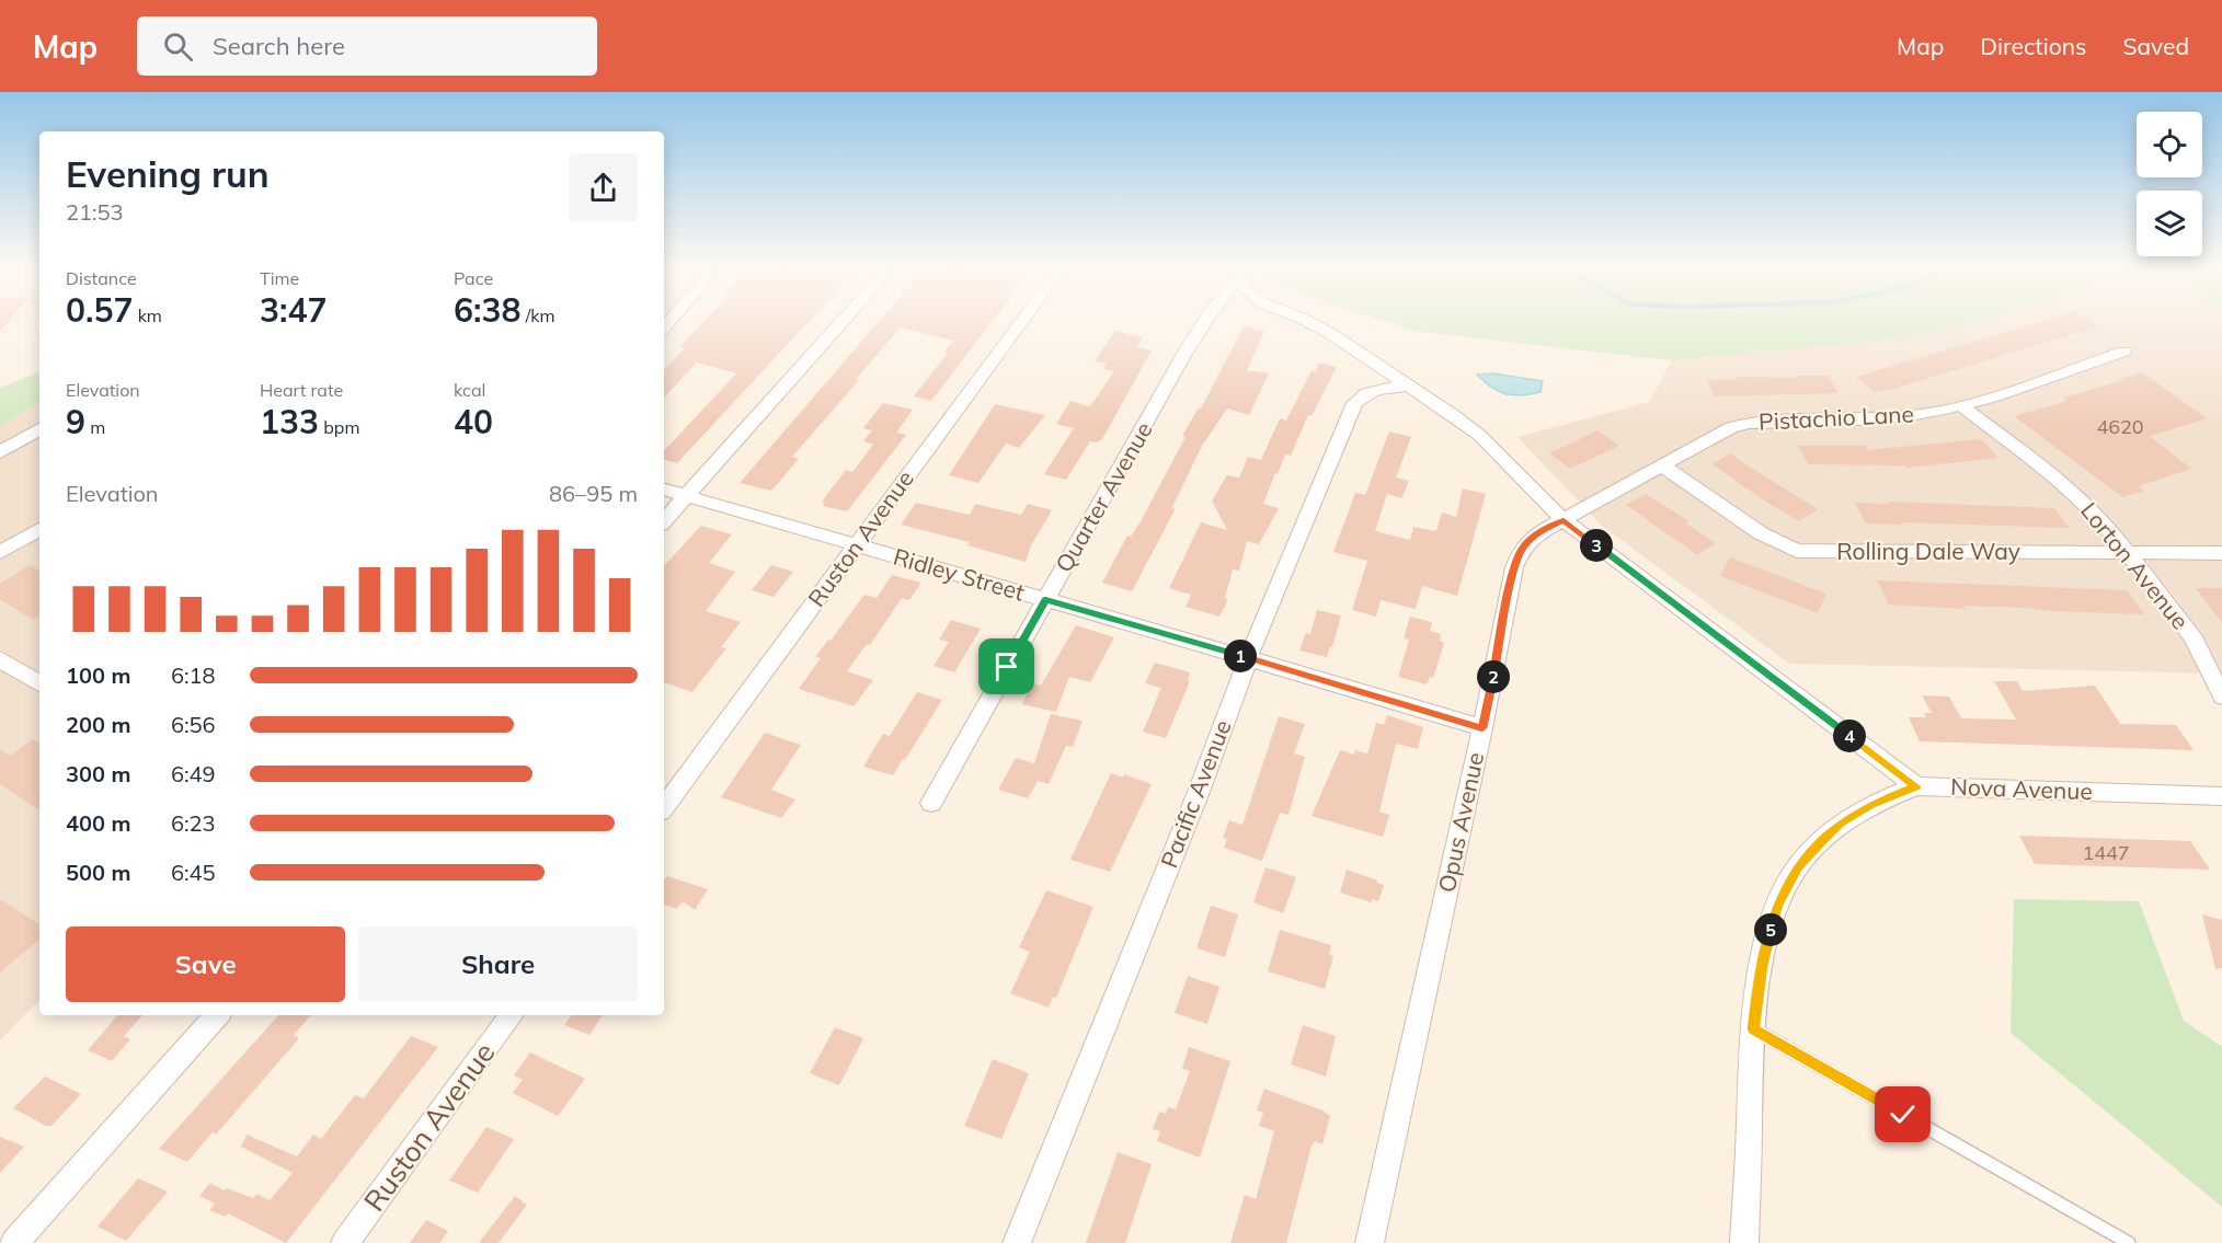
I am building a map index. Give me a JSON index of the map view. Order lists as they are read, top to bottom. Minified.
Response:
{"streets":{"street":["Pistachio Lane","Quarter Avenue","Ruston Avenue","Rolling Dale Way","Lorton Avenue","Ridley Street","Nova Avenue","Pacific Avenue","Opus Avenue"]},"crossings":[["Pistachio Lane","Rolling Dale Way"],["Pistachio Lane","Lorton Avenue"],["Pistachio Lane","Opus Avenue"],["Quarter Avenue","Ridley Street"],["Ruston Avenue","Ridley Street"],["Rolling Dale Way","Lorton Avenue"],["Ridley Street","Pacific Avenue"],["Ridley Street","Opus Avenue"]],"house_numbers":["4620","1447"],"page":{"header":"Map","search":"Search here","nav":["Map","Directions","Saved"],"heading":["Evening run","21:53"],"stats":[["Distance","0.57 km"],["Time","3:47"],["Pace","6:38 /km"],["Elevation","9 m"],["Heart rate","133 bpm"],["kcal","40"]],"chart":["Elevation","86–95 m"],"pins":["3","1","2","4","5"],"list":[{"name":"100 m","note":"6:18"},{"name":"200 m","note":"6:56"},{"name":"300 m","note":"6:49"},{"name":"400 m","note":"6:23"},{"name":"500 m","note":"6:45"}],"buttons":["Save","Share"]}}
